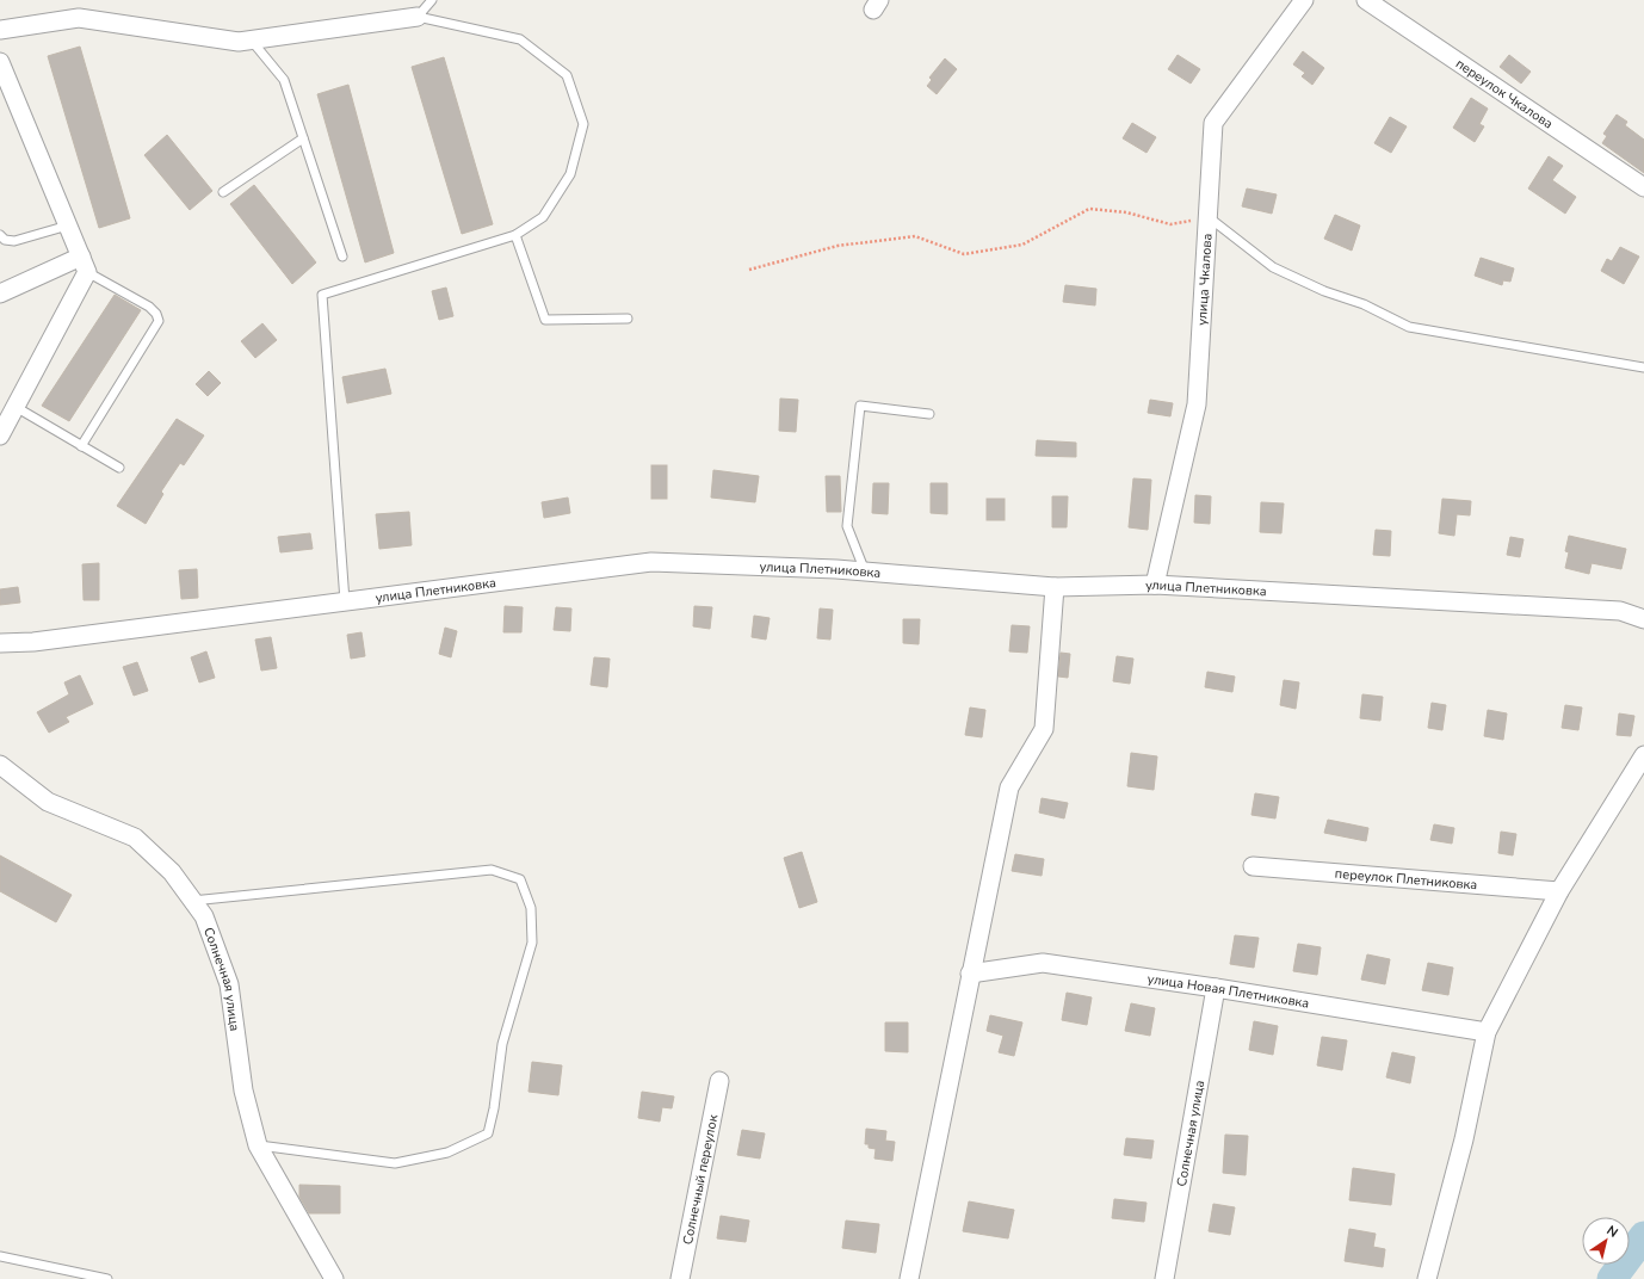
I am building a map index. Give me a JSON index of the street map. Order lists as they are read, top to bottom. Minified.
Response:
{"streets":{"street":["переулок Чкалова","улица Чкалова","улица Плетниковка","переулок Плетниковка","Солнечная улица","улица Новая Плетниковка","Солнечный переулок"]},"crossings":[["улица Чкалова","улица Плетниковка"],["Солнечная улица","улица Новая Плетниковка"]],"north":"top right"}
